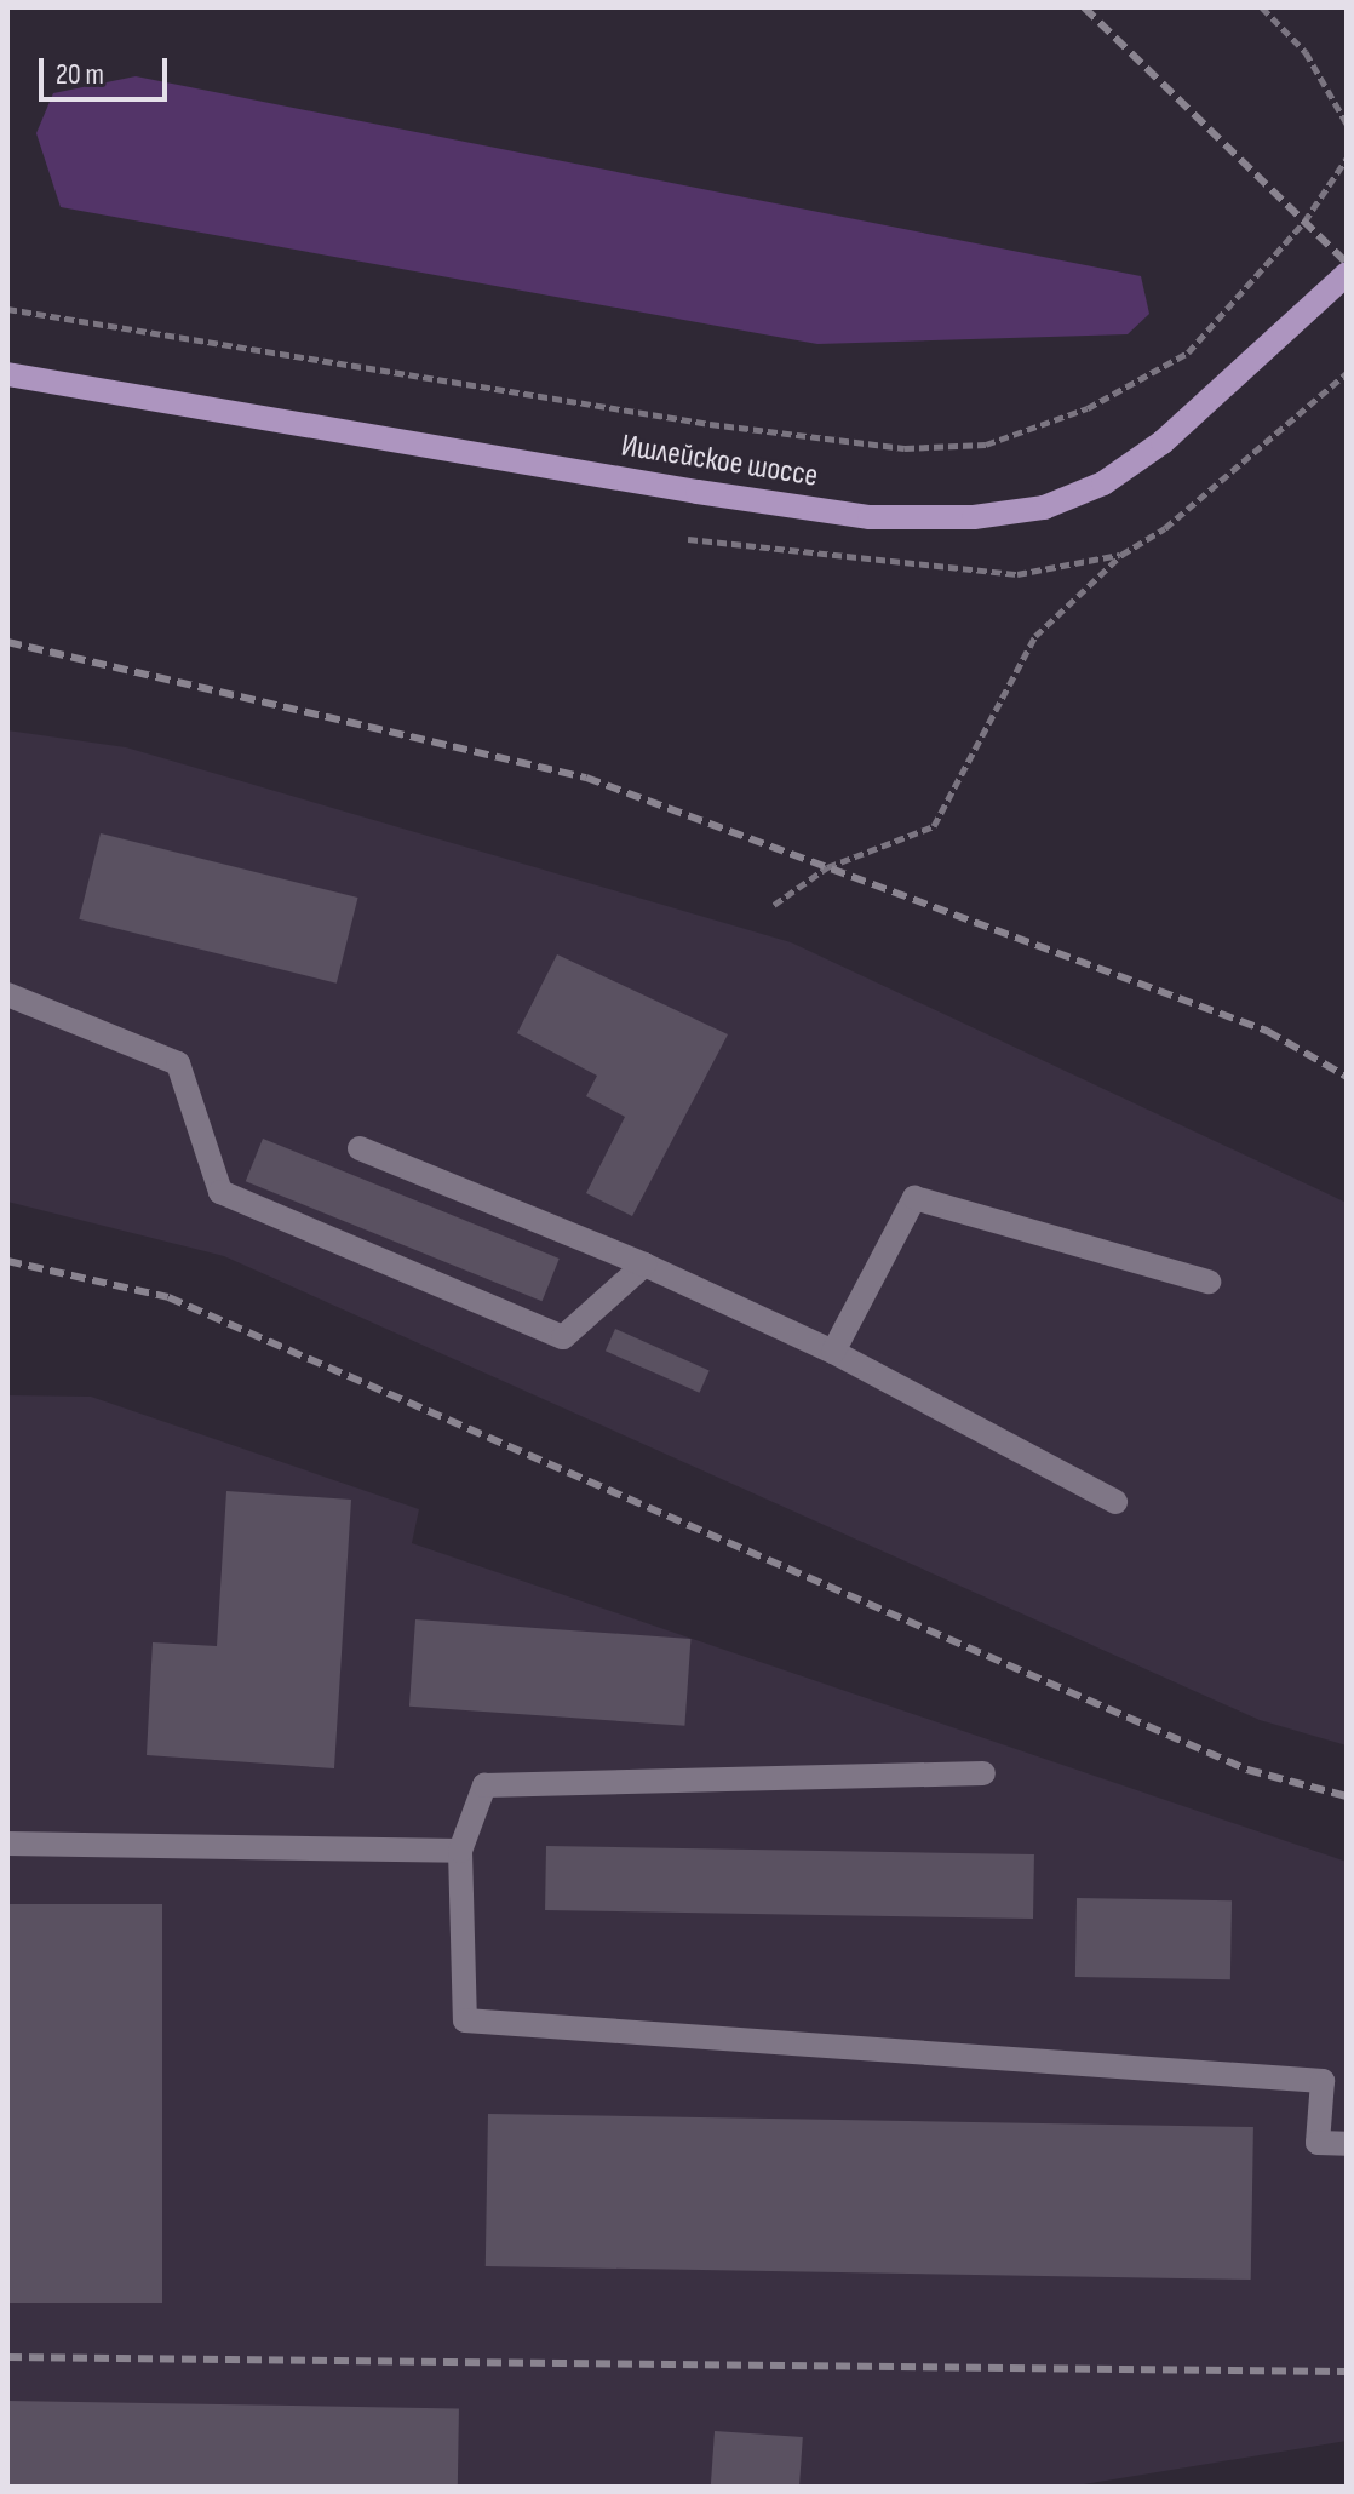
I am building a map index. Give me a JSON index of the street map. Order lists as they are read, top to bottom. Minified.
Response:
{"streets":{"main road":["Ишлейское шоссе"]},"scale_bar":"20 m"}
